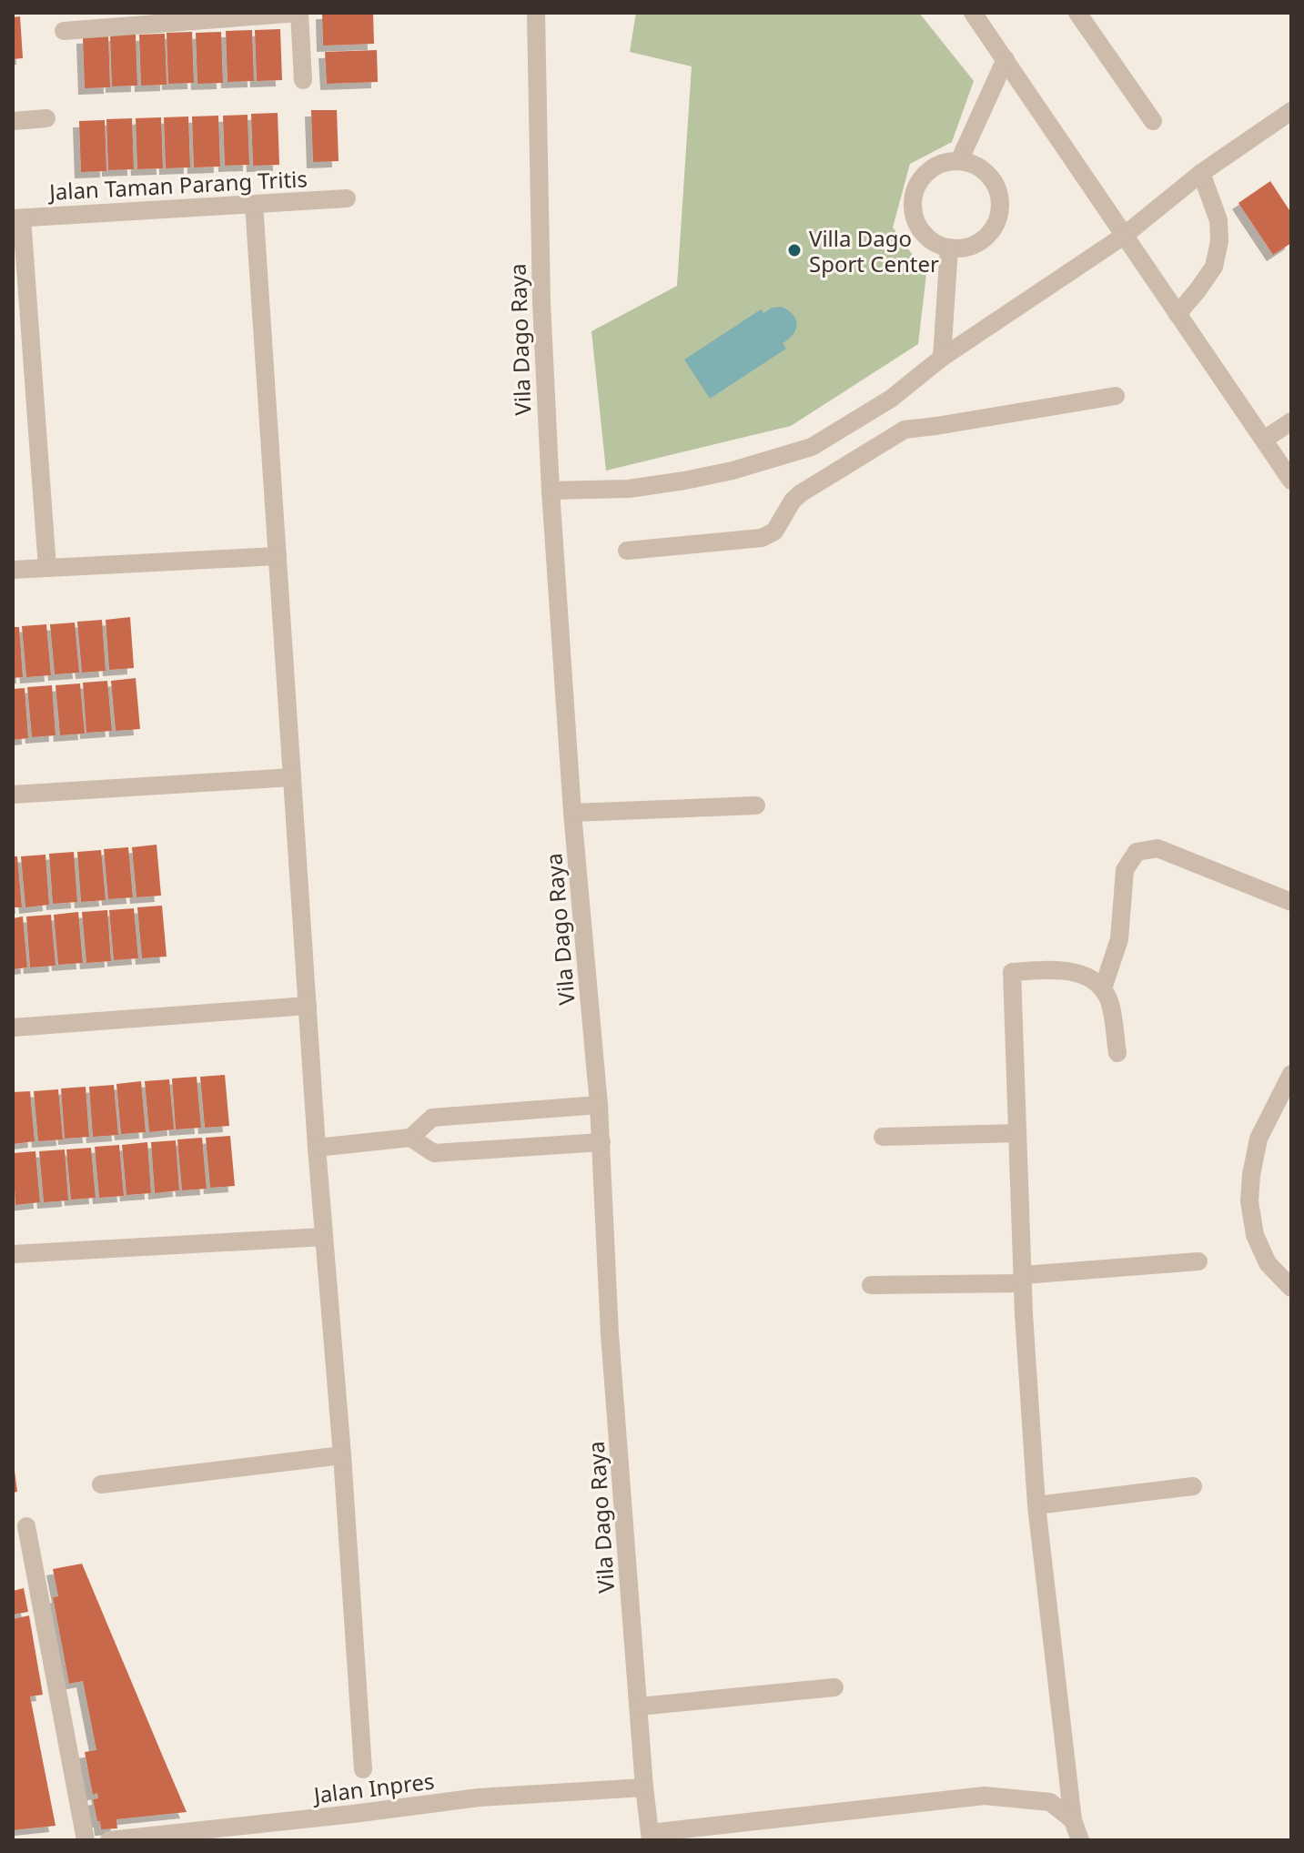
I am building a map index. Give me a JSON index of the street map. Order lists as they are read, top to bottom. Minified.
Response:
{"streets":{"street":["Jalan Taman Parang Tritis","Vila Dago Raya","Jalan Inpres"]},"crossings":[["Vila Dago Raya","Jalan Inpres"]],"places":["Villa Dago Sport Center"]}
